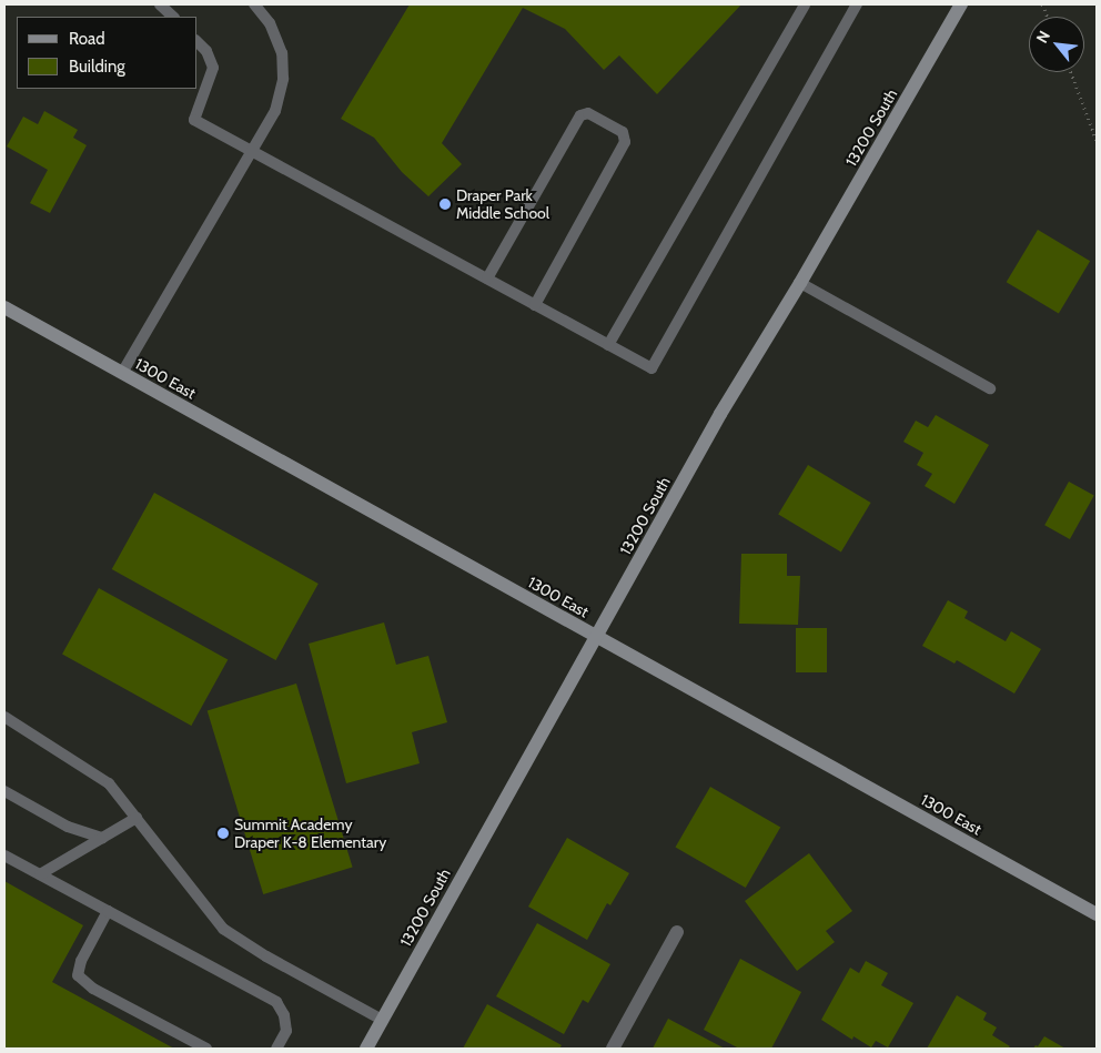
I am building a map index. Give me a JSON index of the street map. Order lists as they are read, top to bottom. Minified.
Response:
{"streets":{"main road":["13200 South","1300 East"]},"crossings":[["13200 South","1300 East"]],"places":["Draper Park Middle School","Summit Academy Draper K-8 Elementary"],"legend":["Road","Building"],"north":"top left"}
